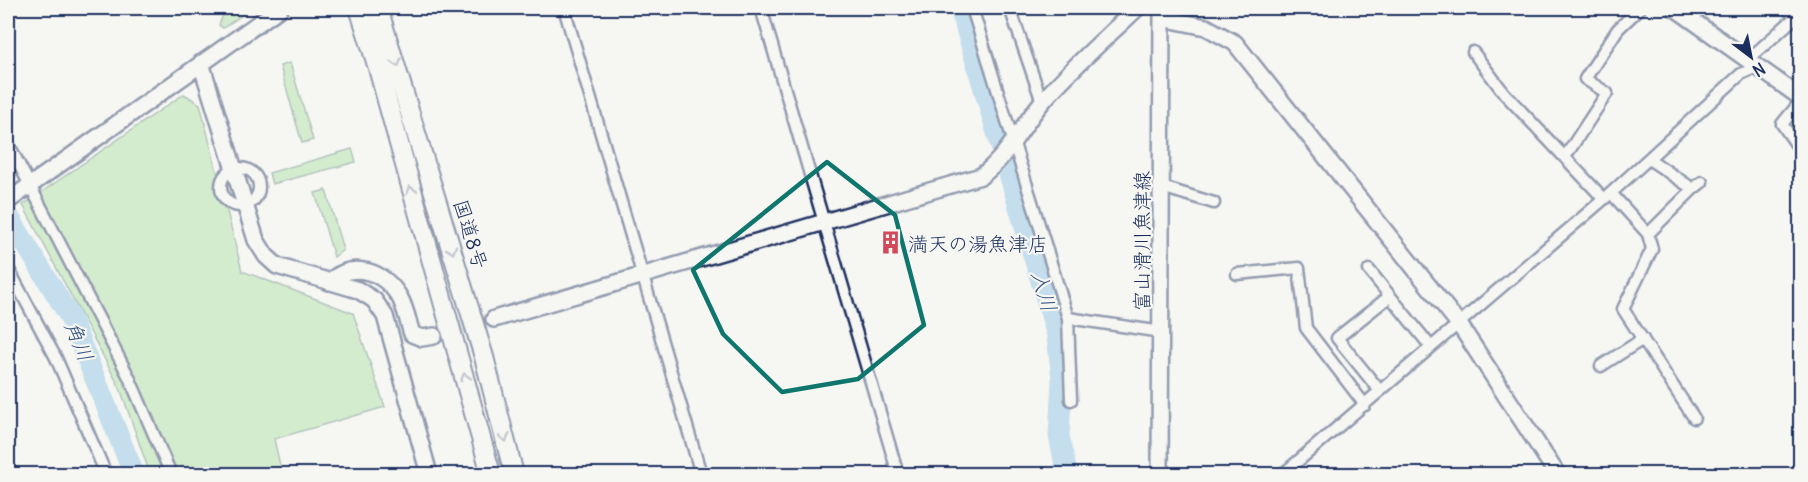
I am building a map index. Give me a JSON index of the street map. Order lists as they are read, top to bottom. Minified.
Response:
{"streets":{"highway":["国道8号"],"street":["富山滑川魚津線"]},"water":["入川","角川"],"places":{"building":["満天の湯魚津店"]},"north":"bottom right"}
